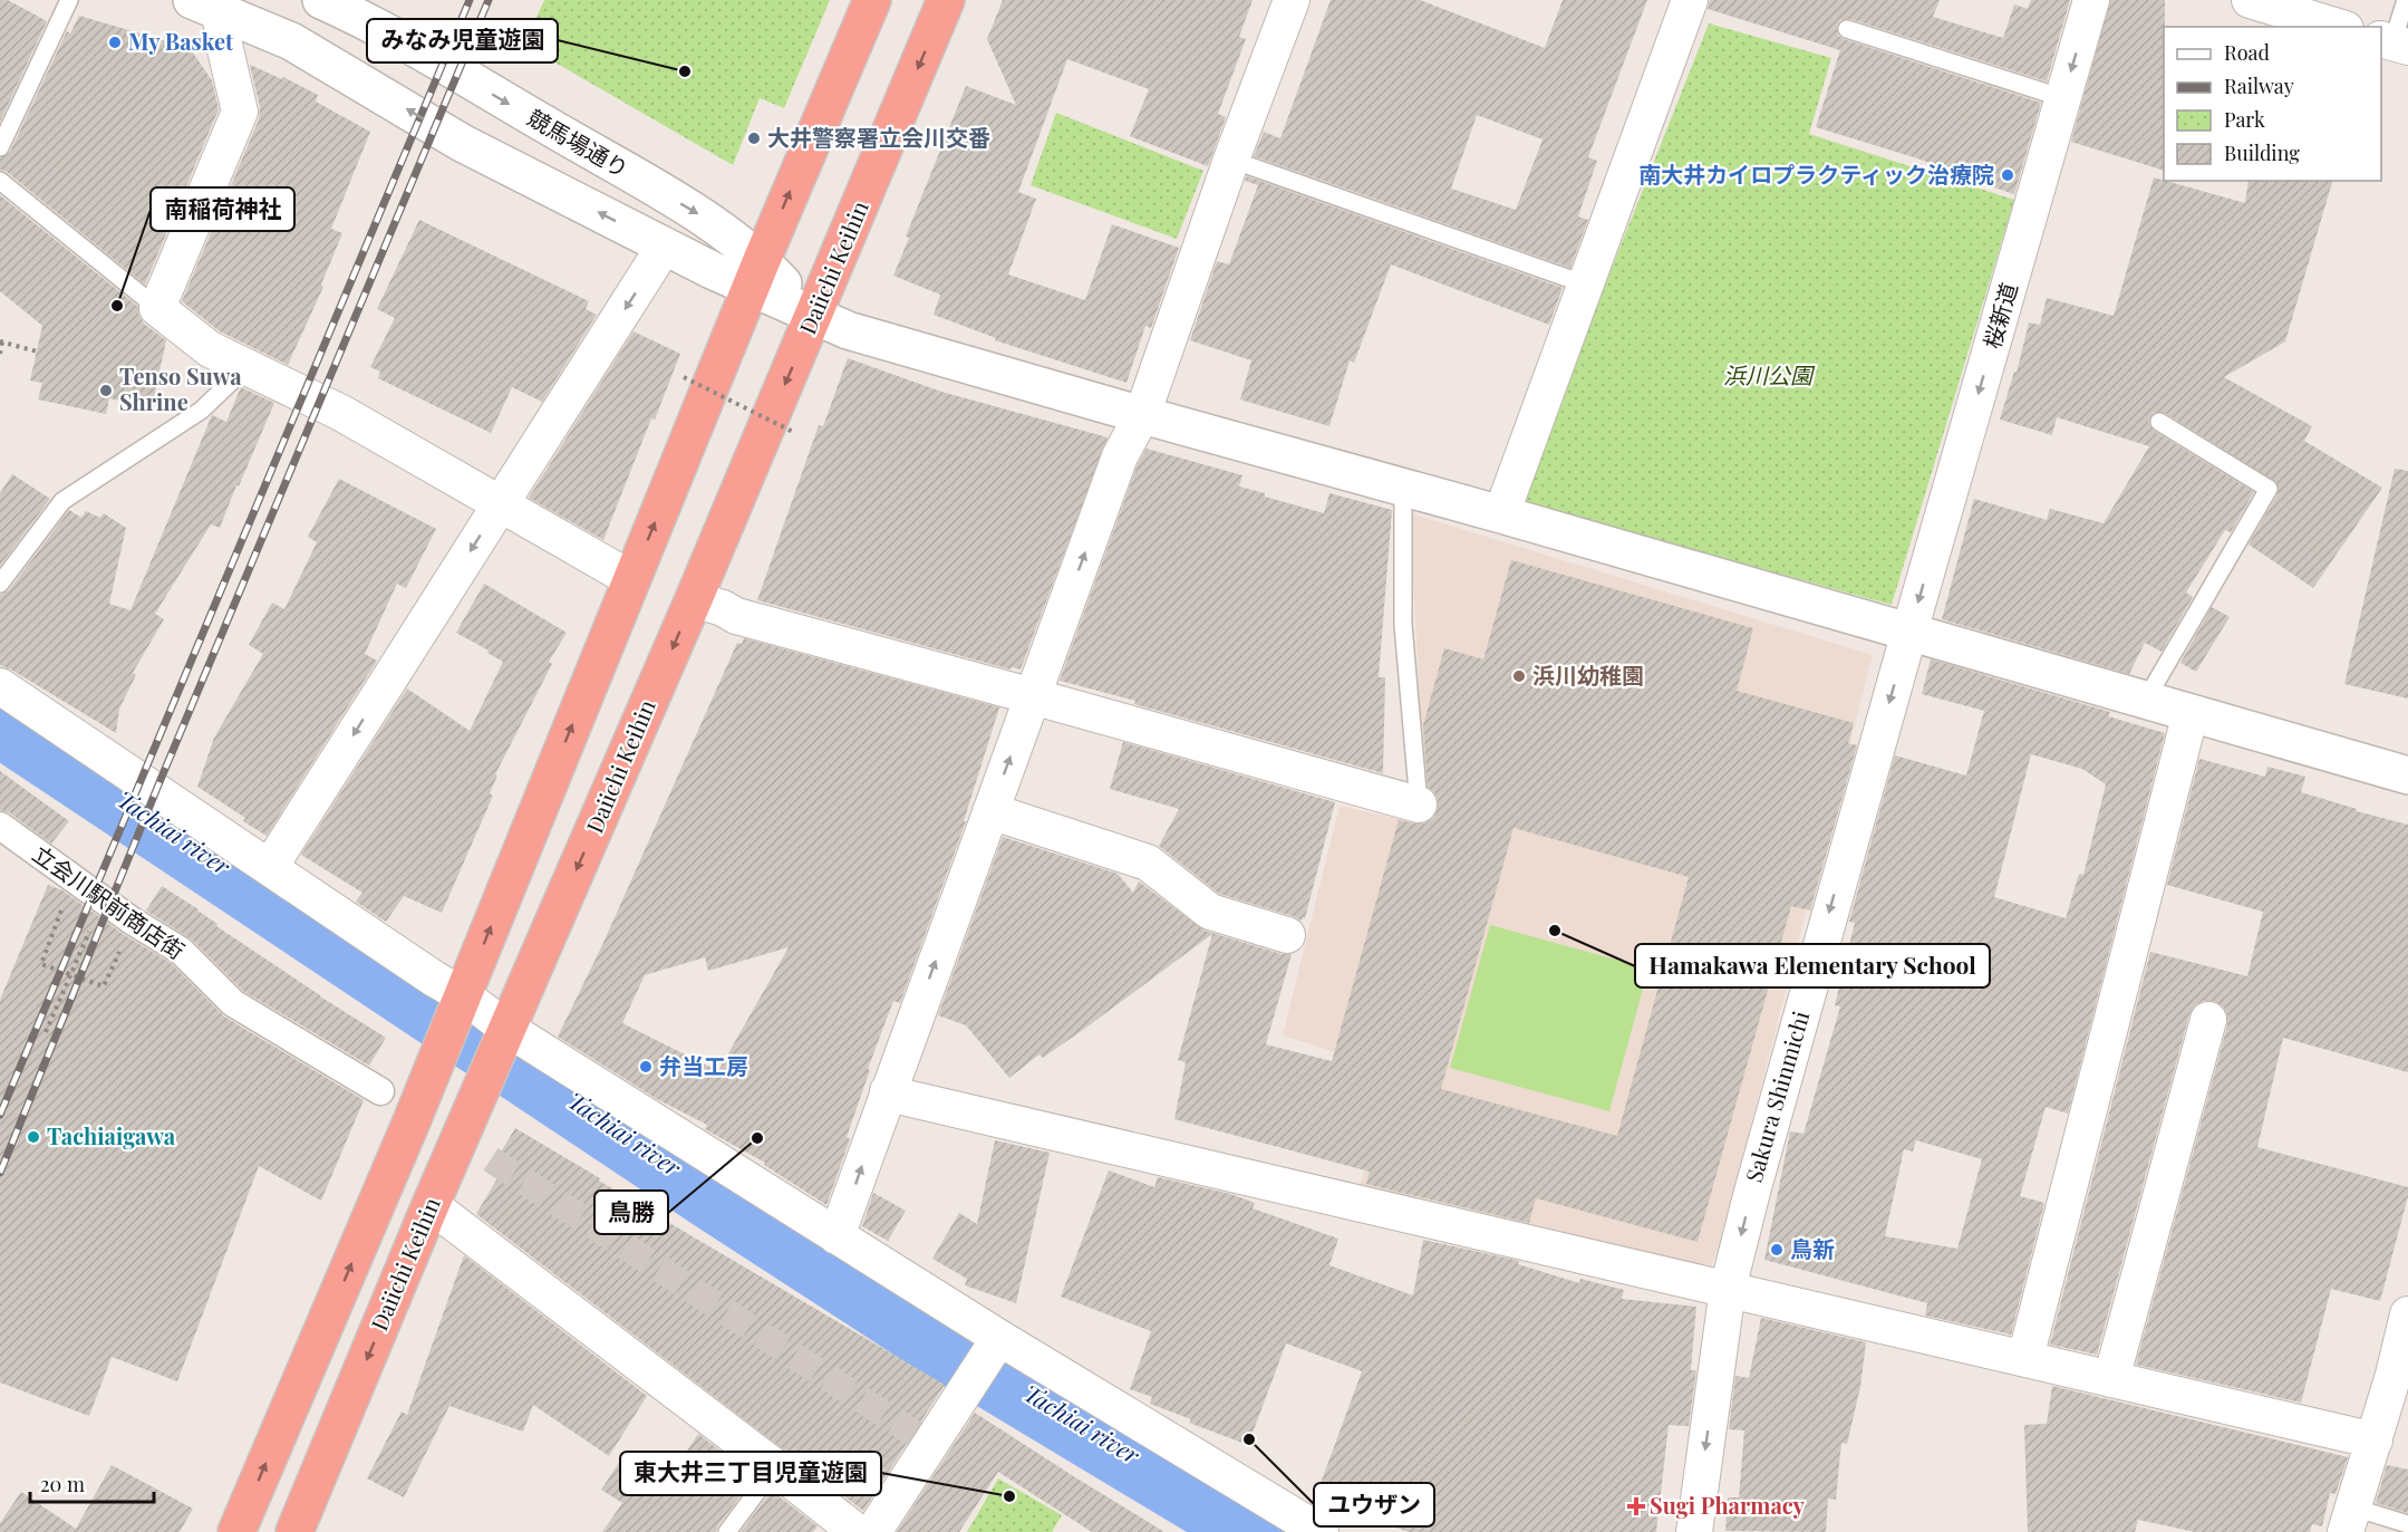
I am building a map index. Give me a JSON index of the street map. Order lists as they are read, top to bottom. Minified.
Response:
{"streets":{"highway":["Daiichi Keihin"],"street":["競馬場通り","桜新道","立会川駅前商店街","Sakura Shinmichi"]},"crossings":[["桜新道","Sakura Shinmichi"]],"one_way":["桜新道"],"water":["Tachiai river"],"parks":["浜川公園"],"places":{"other":["My Basket","みなみ児童遊園","大井警察署立会川交番","南大井カイロプラクティック治療院","南稲荷神社","Tenso Suwa Shrine","浜川幼稚園","Hamakawa Elementary School","弁当工房","Tachiaigawa","鳥勝","鳥新","ユウザン","東大井三丁目児童遊園"],"health":["Sugi Pharmacy"]},"legend":["Road","Railway","Park","Building"],"scale_bar":"20 m"}
